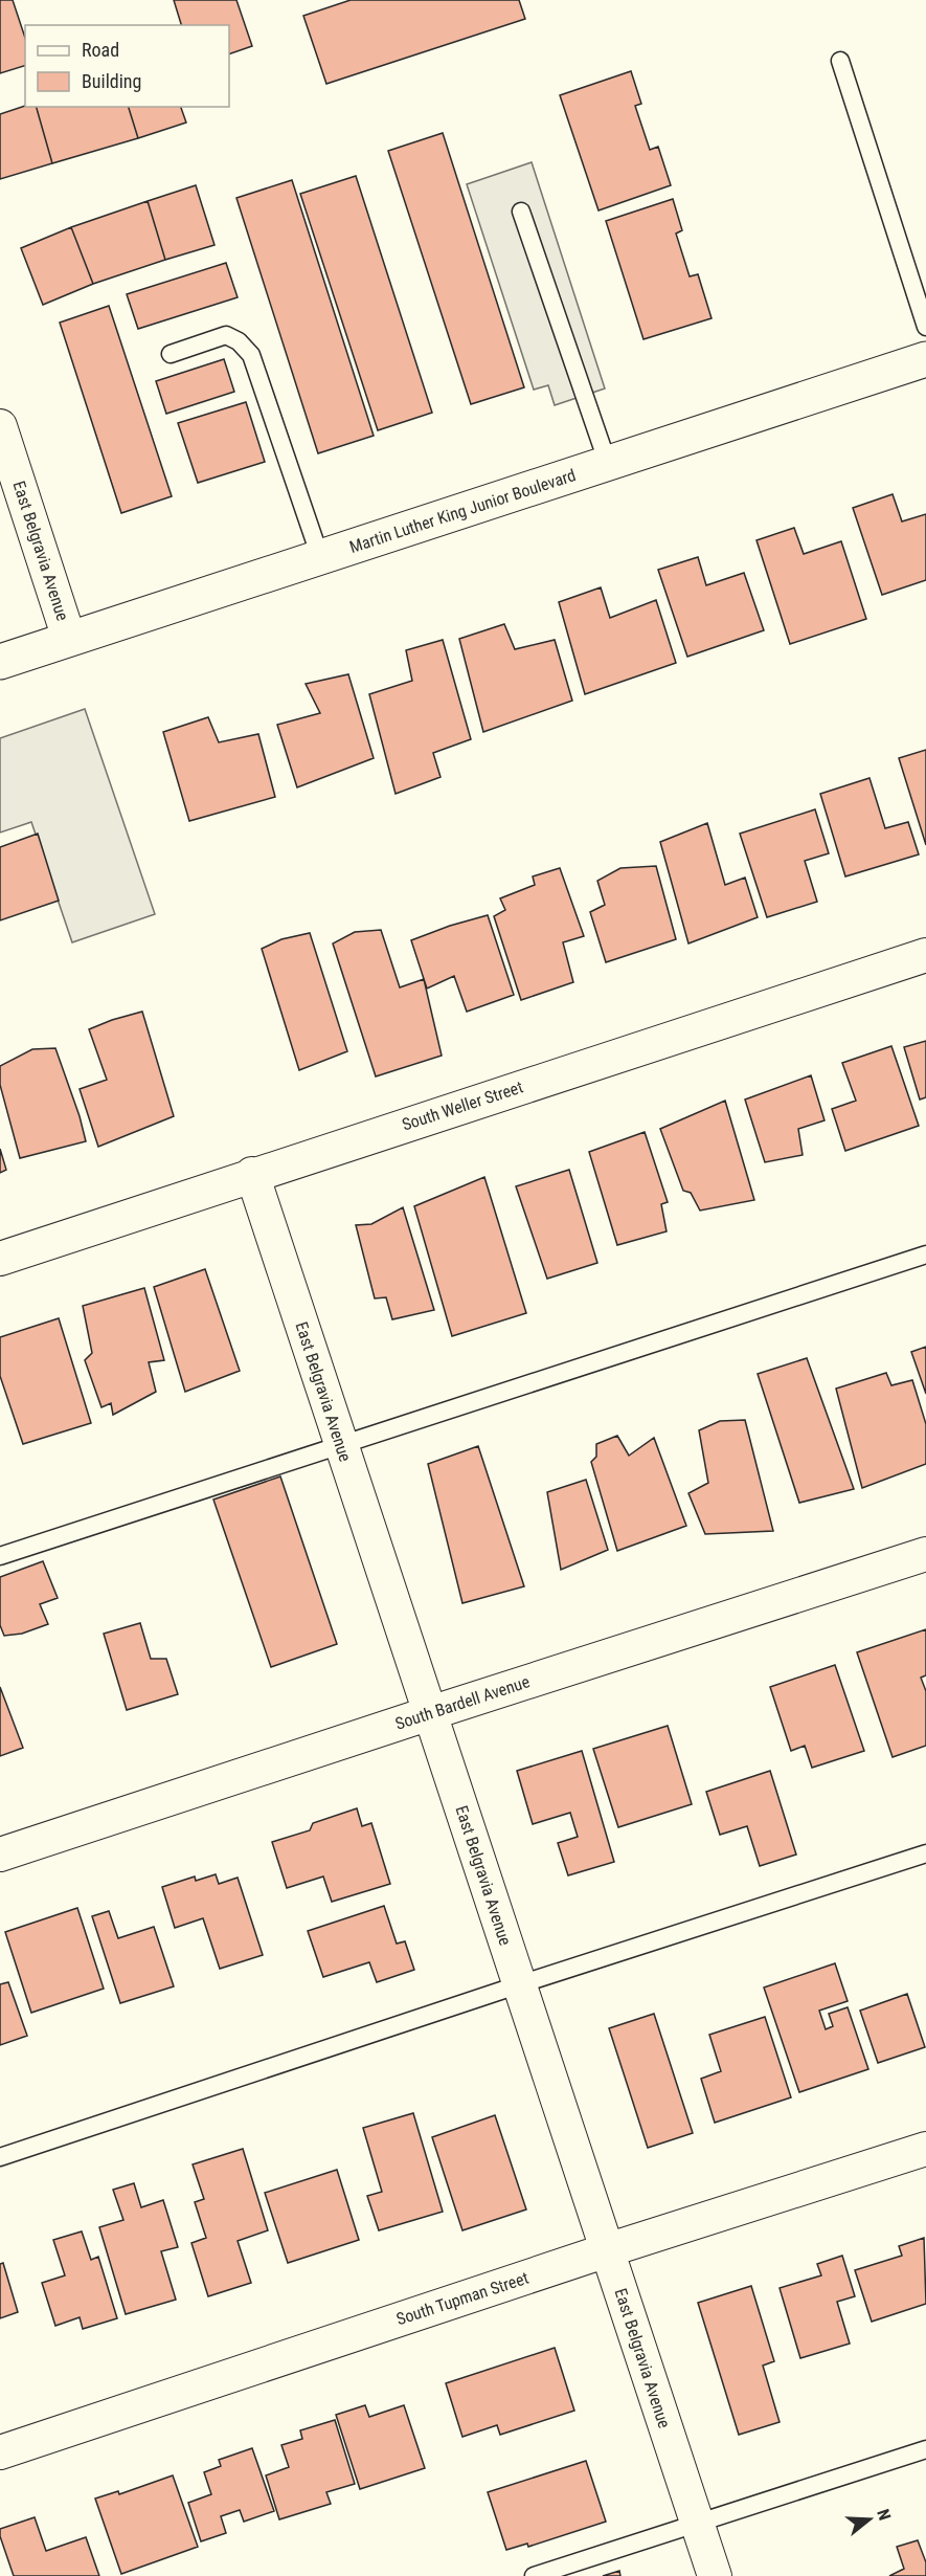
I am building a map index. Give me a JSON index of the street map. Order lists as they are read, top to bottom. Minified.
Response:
{"streets":{"street":["Martin Luther King Junior Boulevard","East Belgravia Avenue","South Weller Street","South Bardell Avenue","South Tupman Street"]},"crossings":[["Martin Luther King Junior Boulevard","East Belgravia Avenue"],["East Belgravia Avenue","South Weller Street"],["East Belgravia Avenue","South Bardell Avenue"],["East Belgravia Avenue","South Tupman Street"]],"legend":["Road","Building"],"north":"right"}
